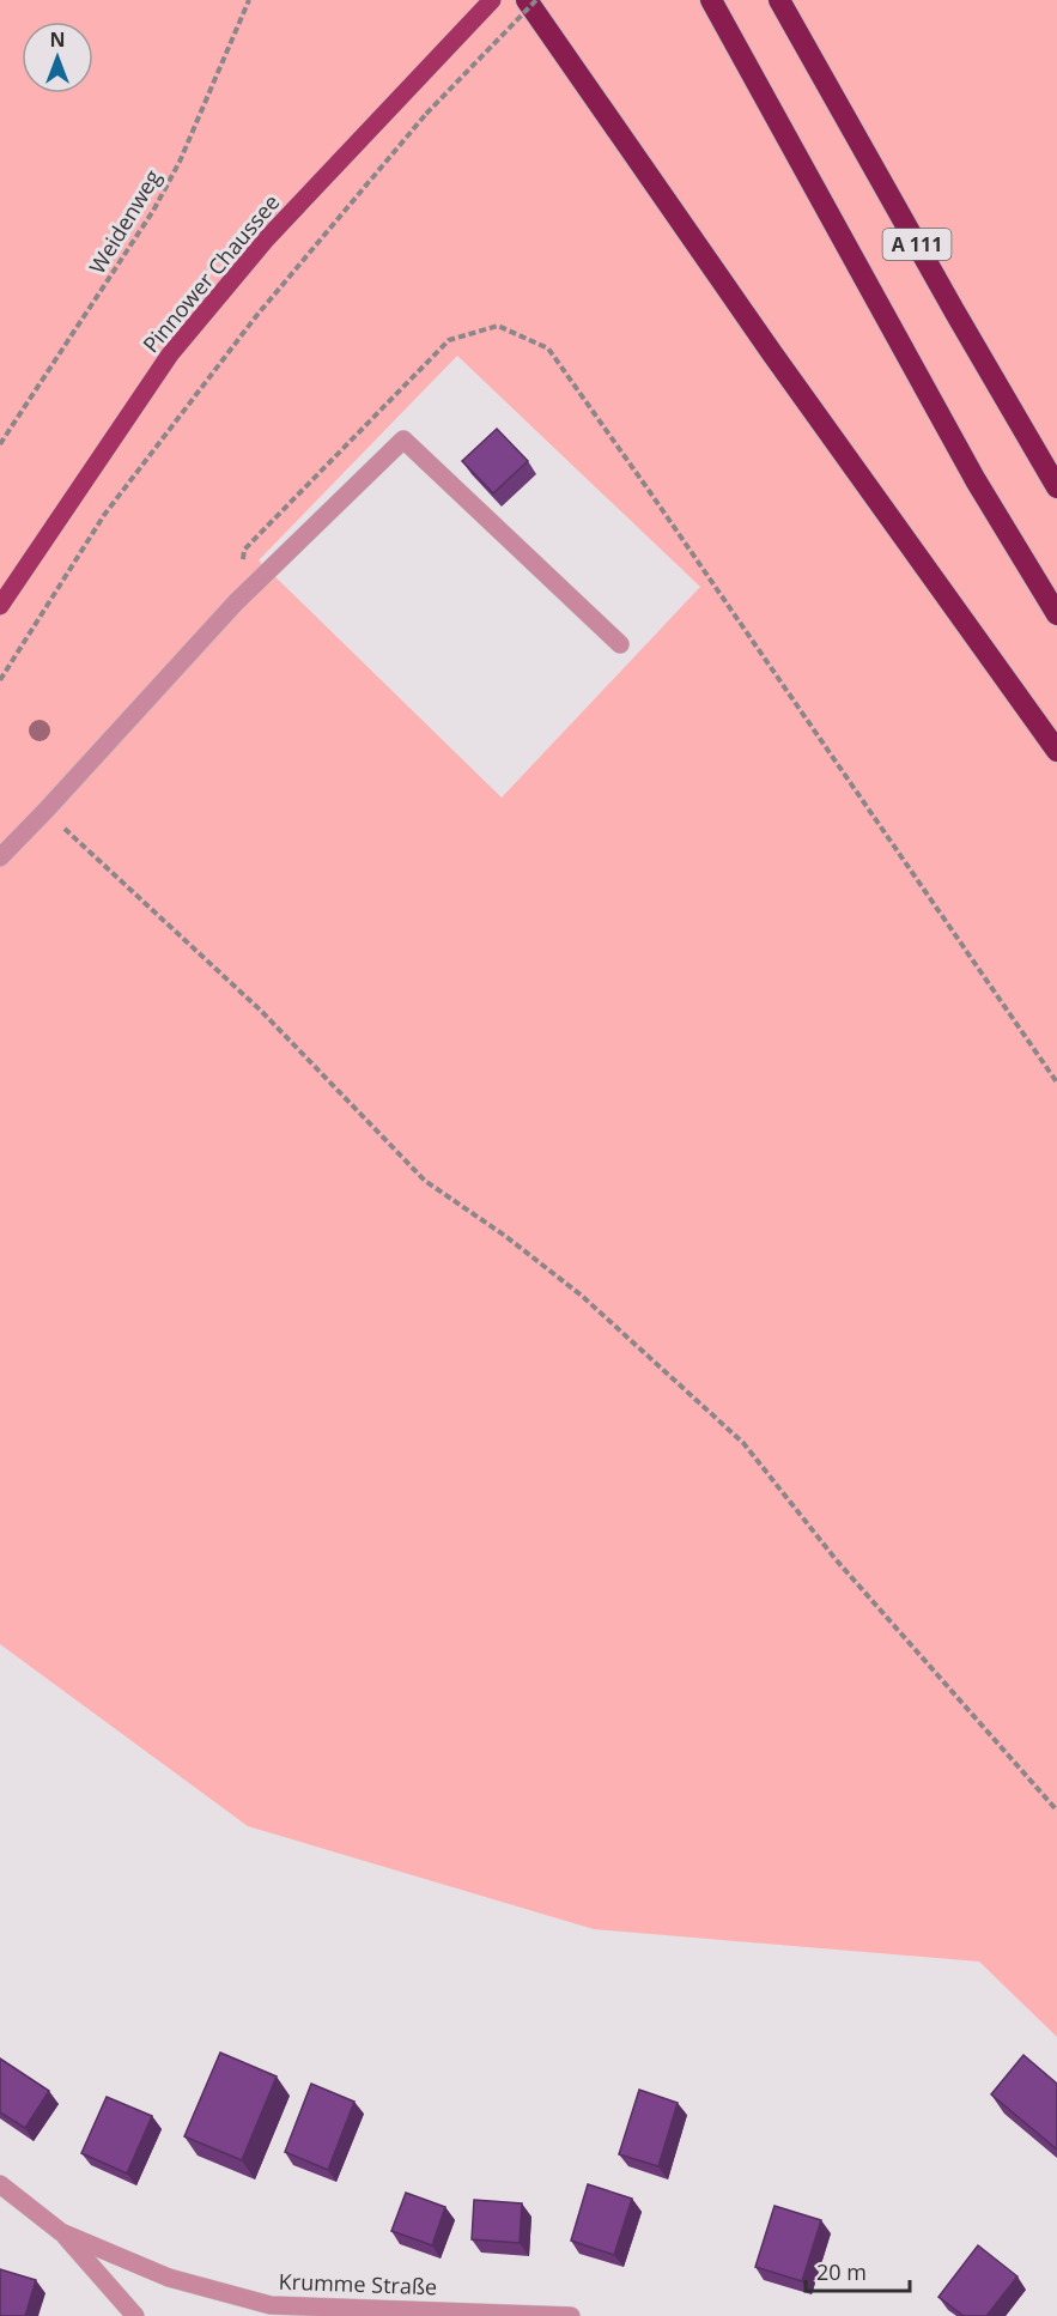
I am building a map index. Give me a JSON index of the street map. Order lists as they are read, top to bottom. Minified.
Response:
{"streets":{"highway":["A 111"],"main road":["Pinnower Chaussee"],"street":["Krumme Straße"],"path":["Weidenweg"]},"scale_bar":"20 m","north":"top"}
